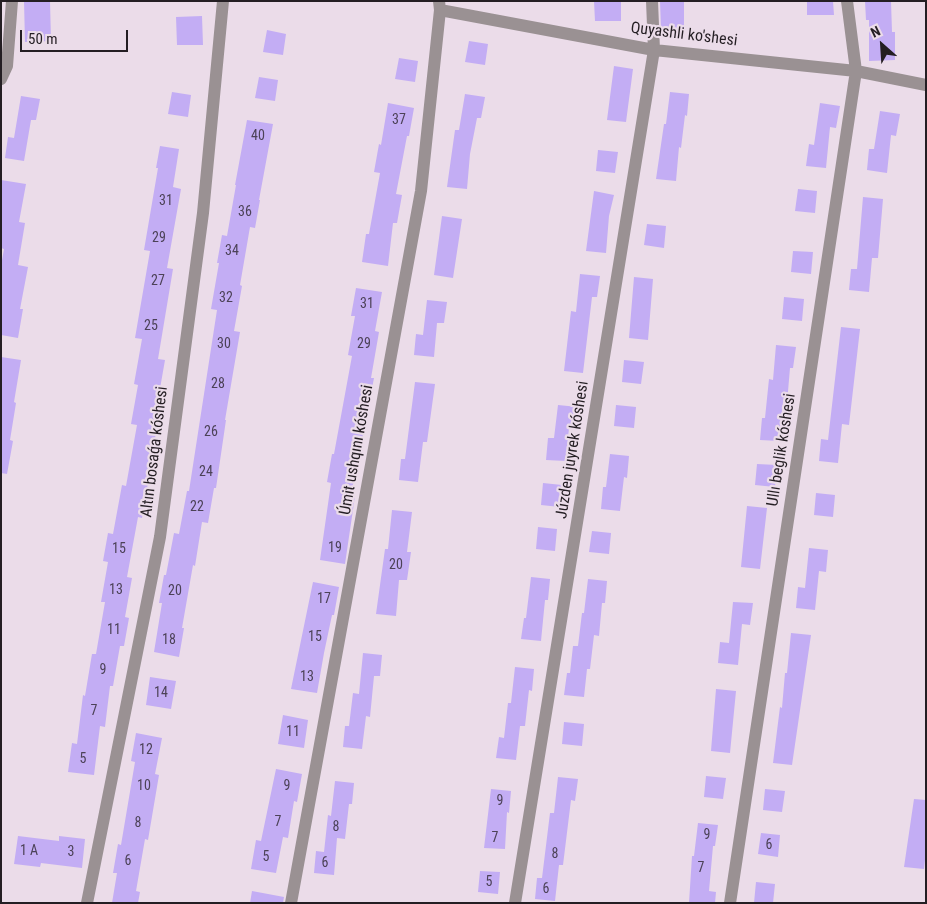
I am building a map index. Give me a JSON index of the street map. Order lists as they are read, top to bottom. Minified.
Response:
{"streets":{"street":["Quyashli ko'shesi","Úmit ushqını kóshesi","Júzden juyrek kóshesi","Ullı beglik kóshesi","Altın bosaǵa kóshesi"]},"crossings":[["Quyashli ko'shesi","Úmit ushqını kóshesi"],["Quyashli ko'shesi","Júzden juyrek kóshesi"],["Quyashli ko'shesi","Ullı beglik kóshesi"]],"house_numbers":["37","40","31","36","29","34","27","32","31","25","30","29","28","26","24","22","19","15","20","13","20","17","11","15","18","9","13","14","7","11","12","5","10","9","9","7","8","8","9","7","6","1 А","3","8","5","6","6","7","5","6"],"scale_bar":"50 m","north":"top left"}
